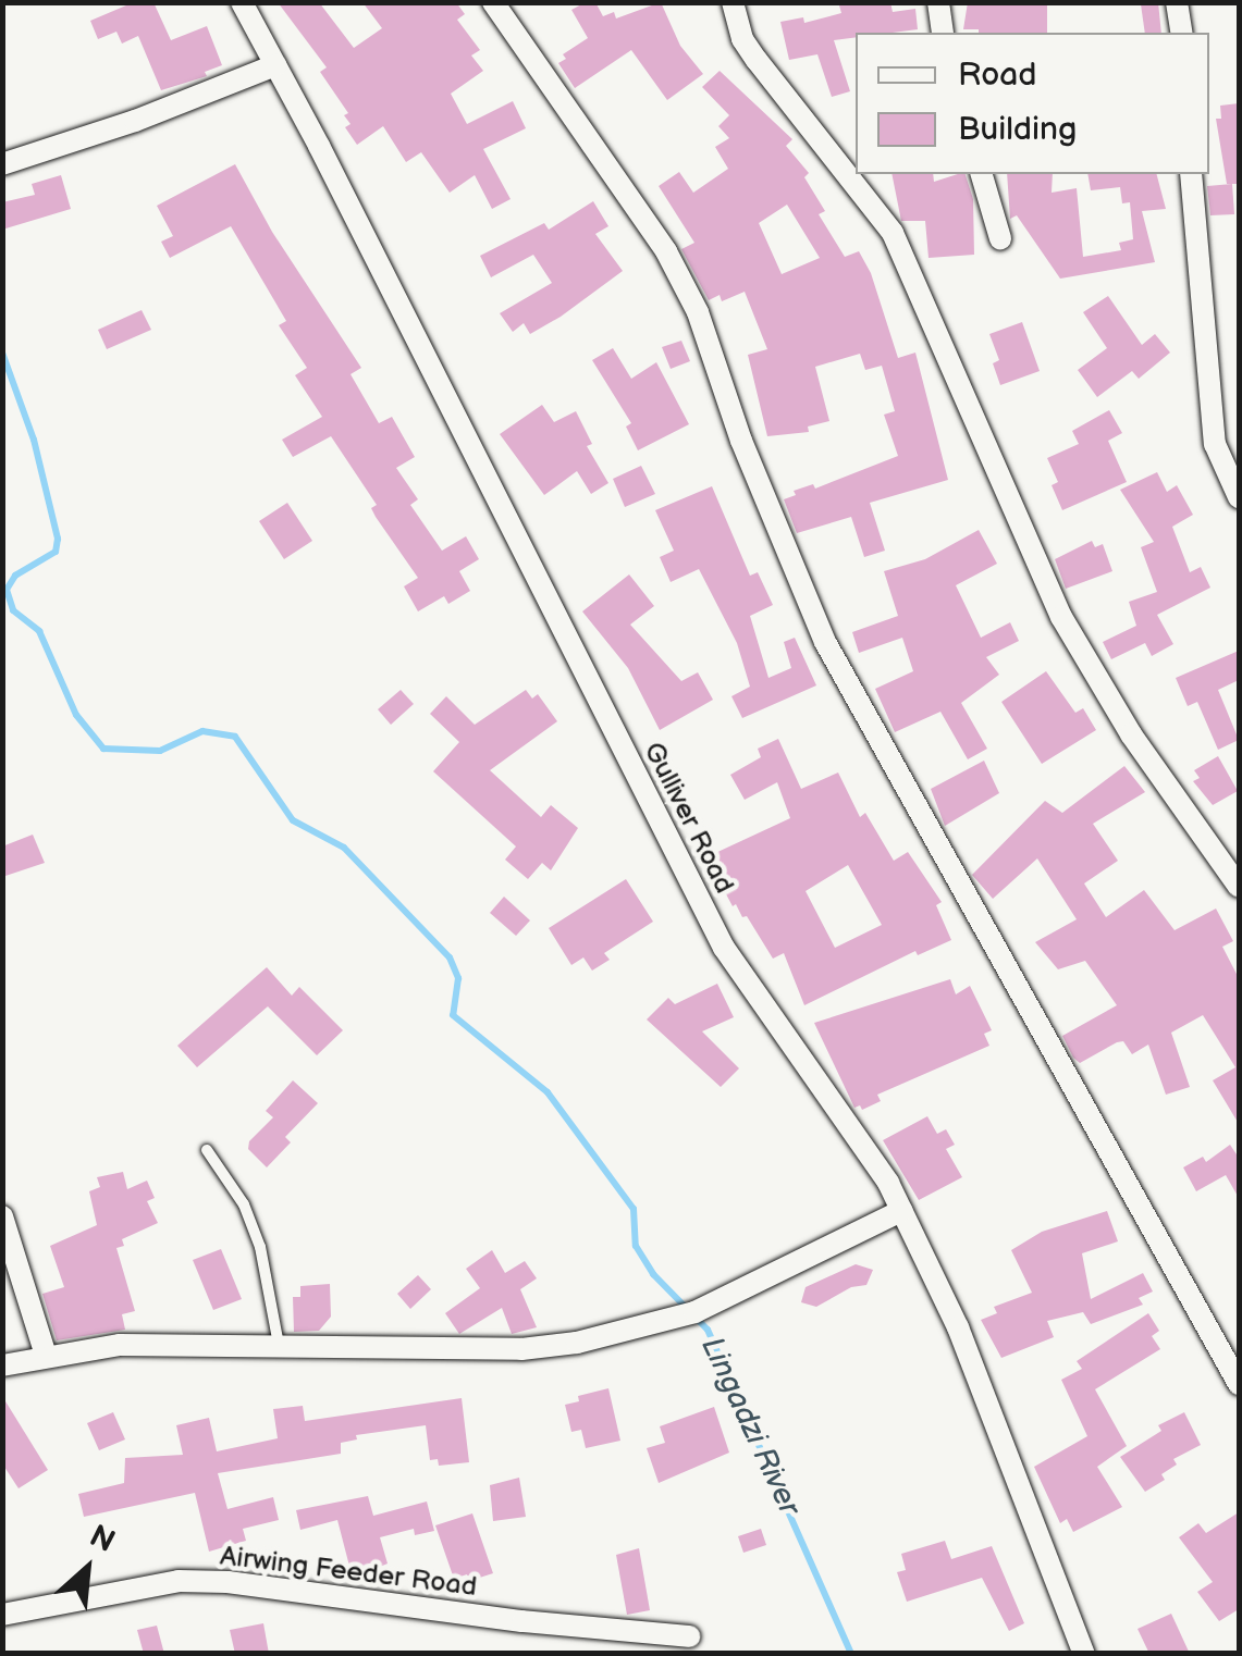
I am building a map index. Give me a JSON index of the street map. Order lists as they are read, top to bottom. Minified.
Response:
{"streets":{"street":["Gulliver Road","Airwing Feeder Road"]},"water":["Lingadzi River"],"legend":["Road","Building"],"north":"top right"}
